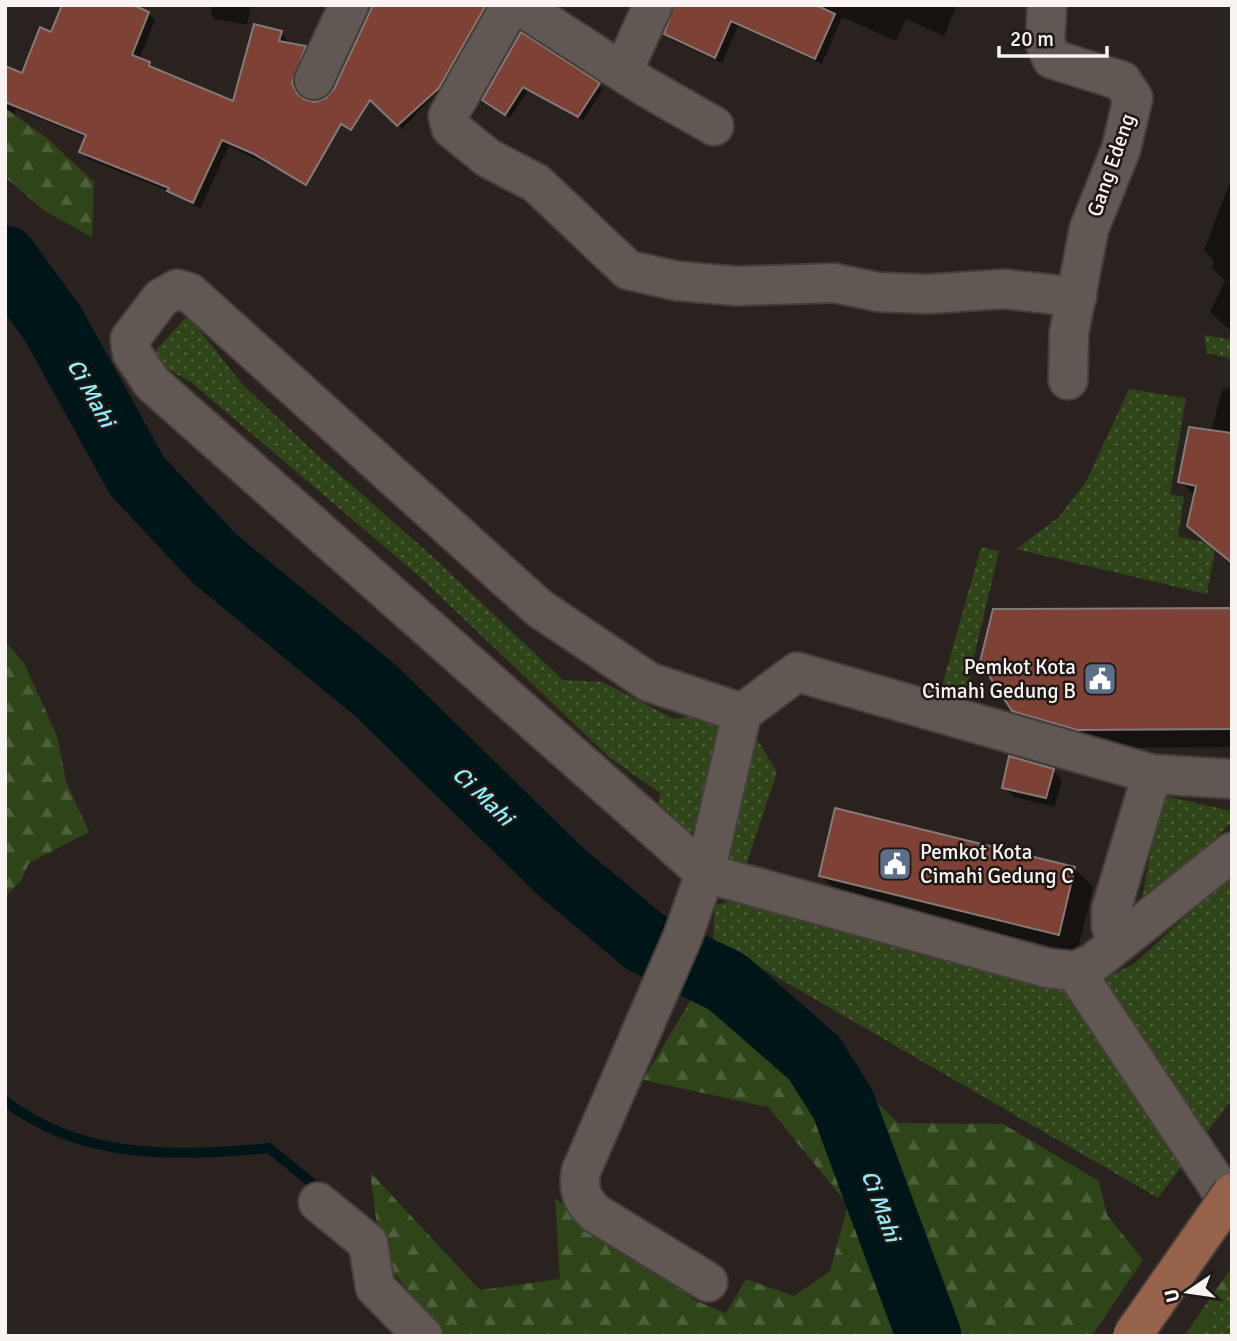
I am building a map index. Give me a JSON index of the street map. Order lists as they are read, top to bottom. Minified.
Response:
{"streets":{"street":["Gang Edeng"]},"water":["Ci Mahi"],"places":{"public building":["Pemkot Kota Cimahi Gedung B","Pemkot Kota Cimahi Gedung C"]},"scale_bar":"20 m","north":"left"}
